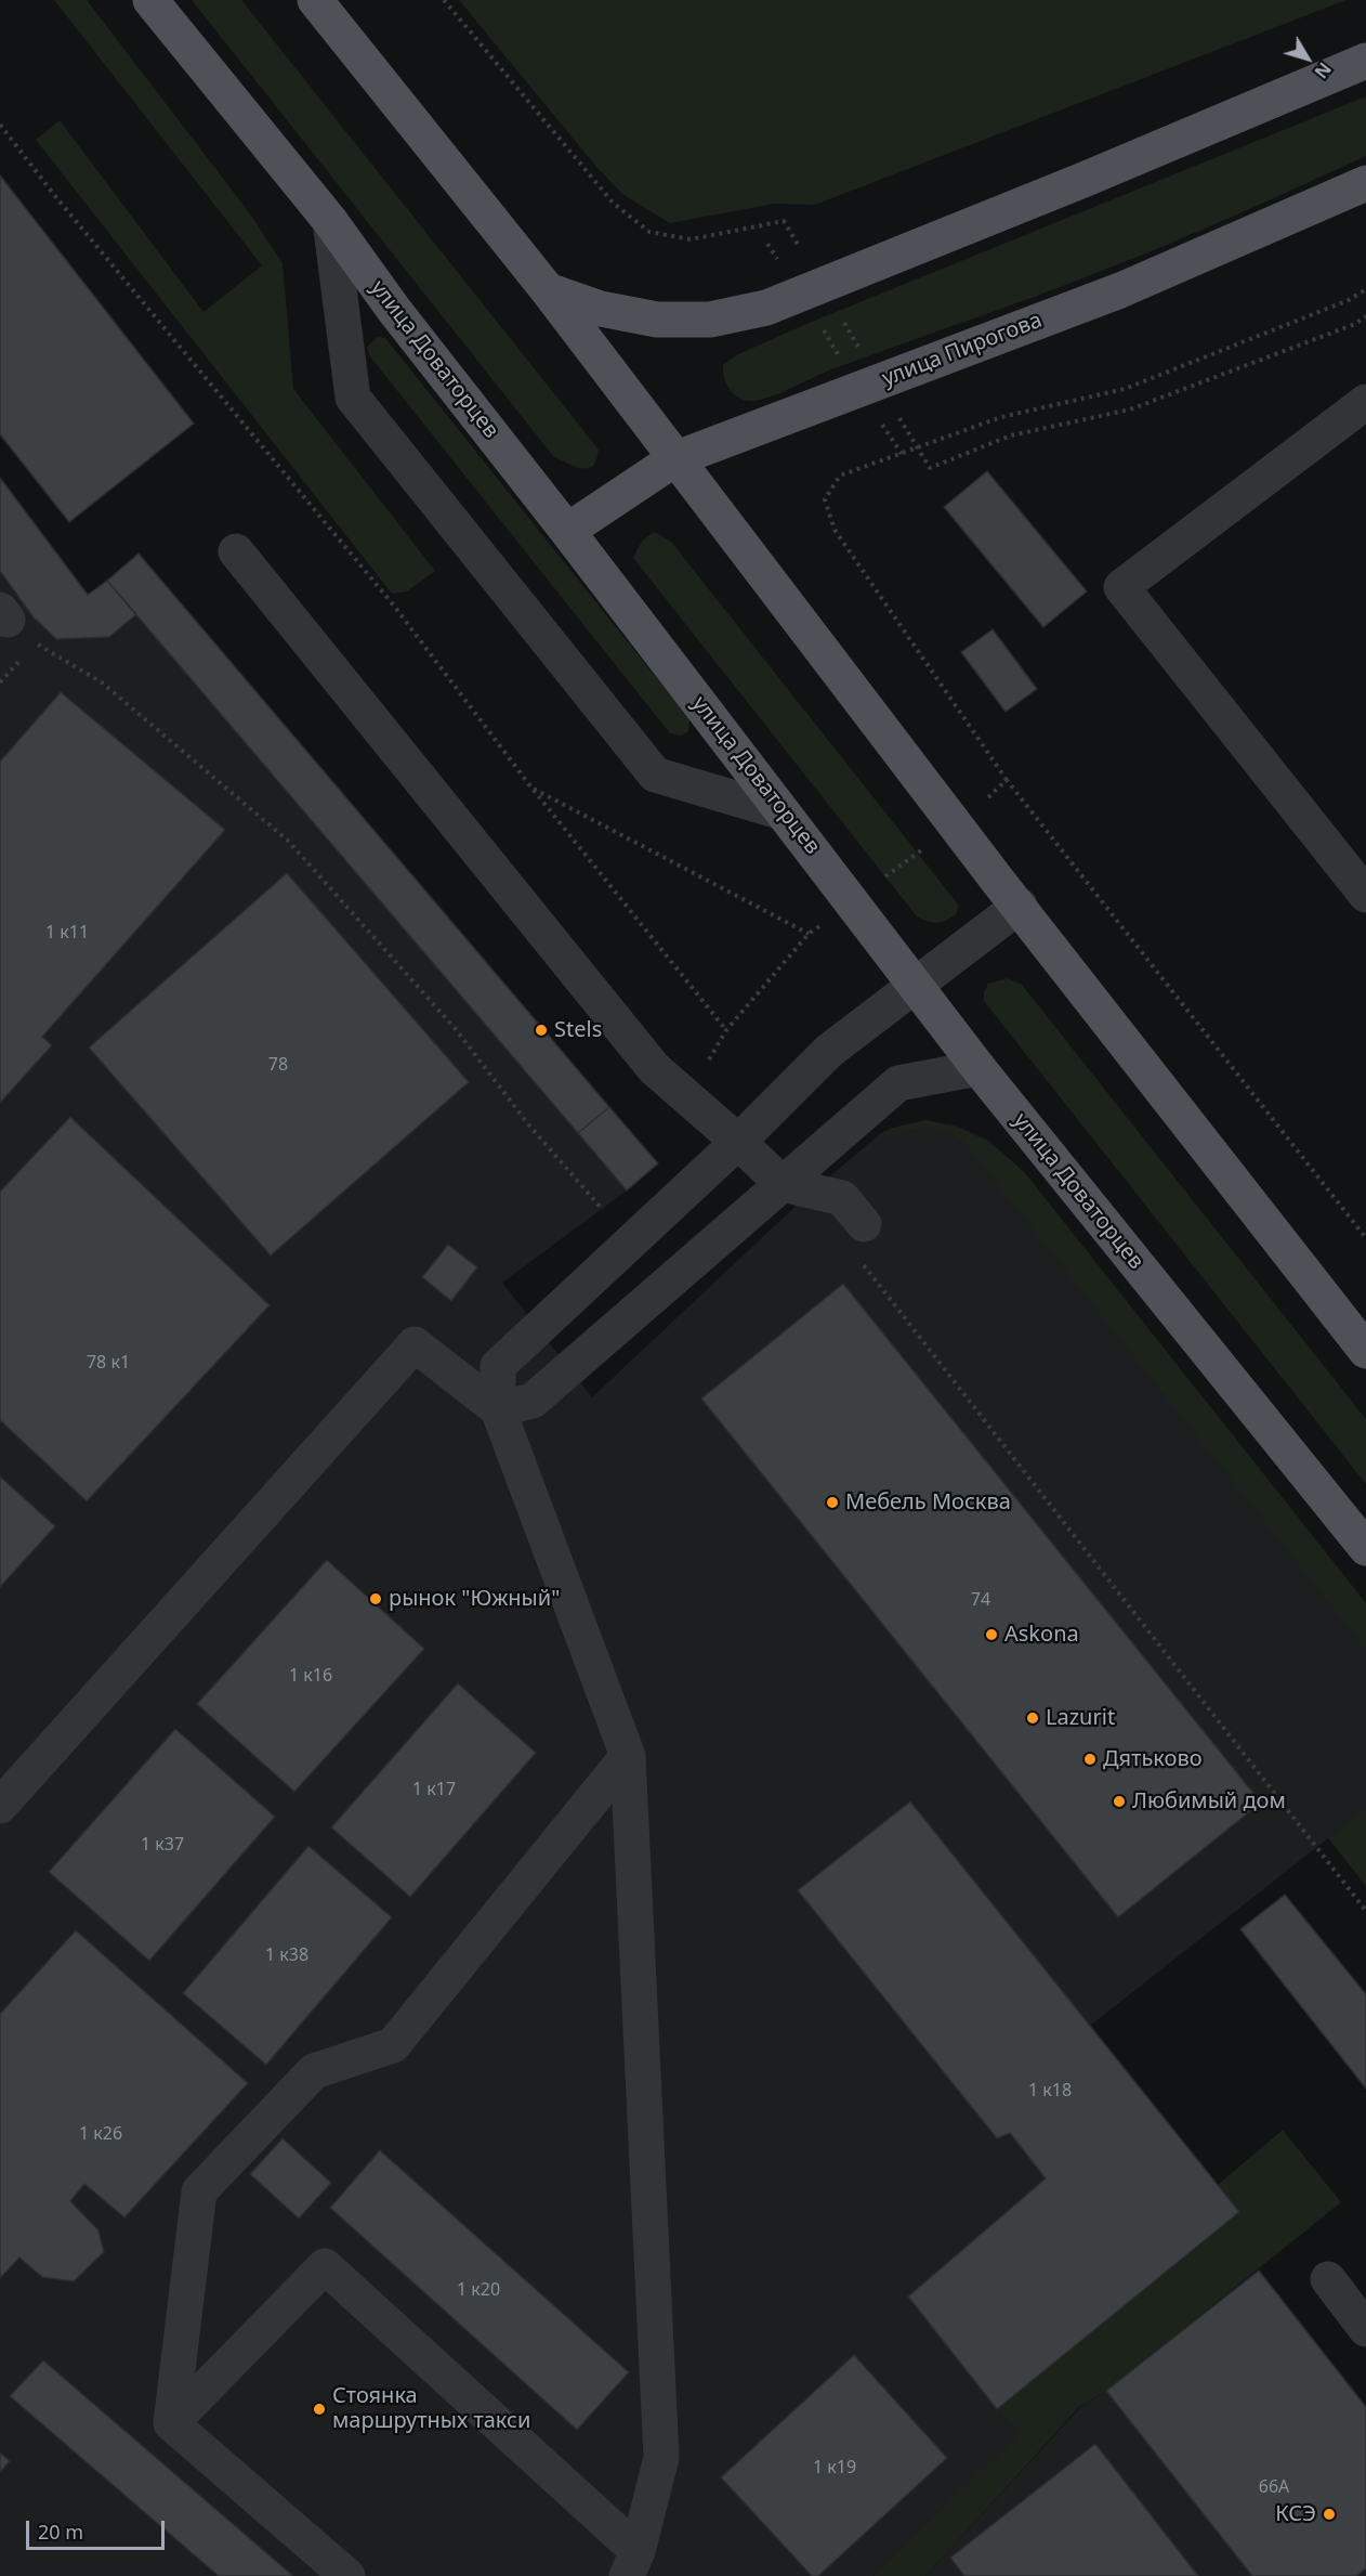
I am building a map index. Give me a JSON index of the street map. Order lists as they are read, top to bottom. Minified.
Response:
{"streets":{"main road":["улица Пирогова","улица Доваторцев"]},"crossings":[["улица Пирогова","улица Доваторцев"]],"places":["Stels","Мебель Москва","рынок \"Южный\"","Askona","Lazurit","Дятьково","Любимый дом","Стоянка маршрутных такси","КСЭ"],"house_numbers":["1 к11","78","78 к1","74","1 к16","1 к17","1 к37","1 к38","1 к18","1 к26","1 к20","1 к19","66А"],"scale_bar":"20 m","north":"bottom right"}
